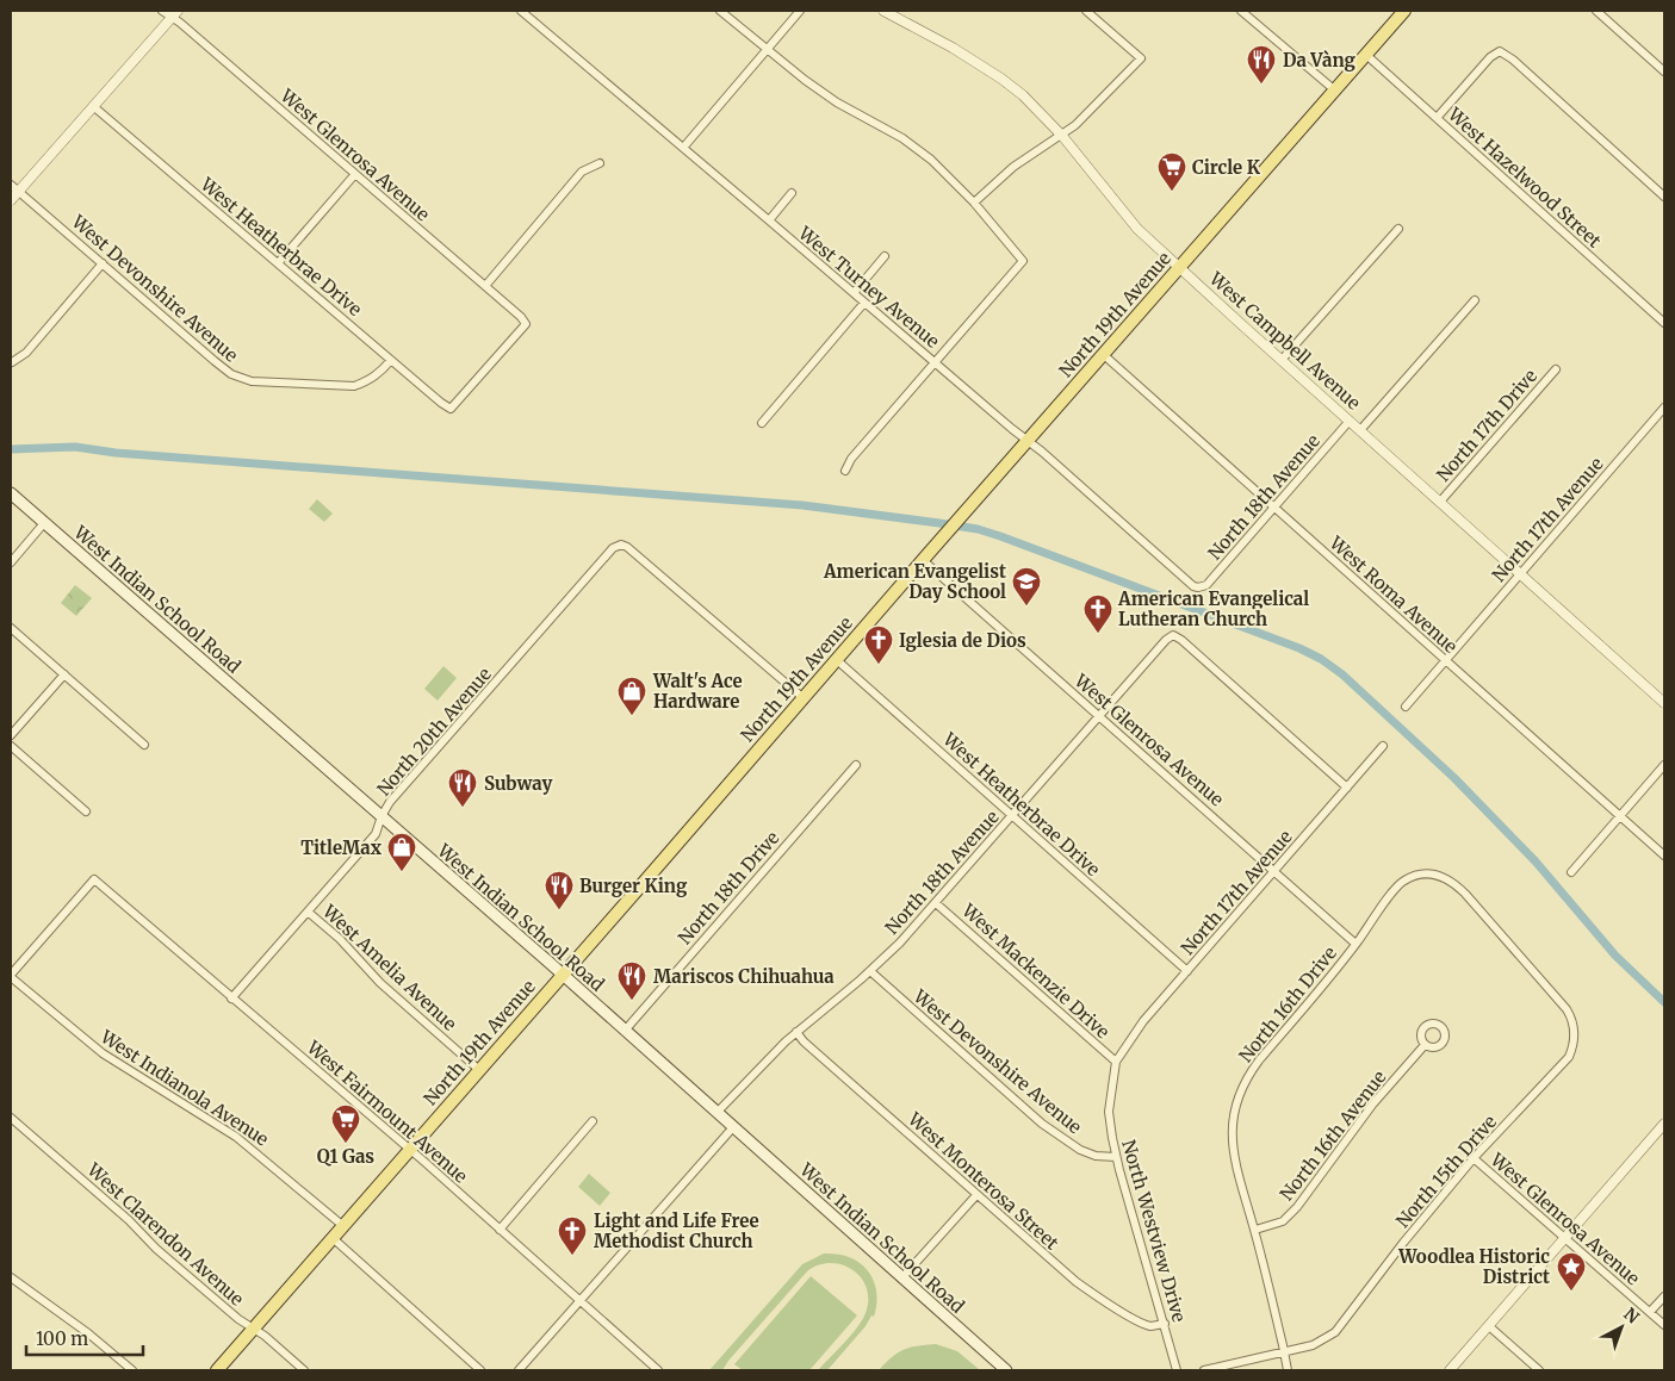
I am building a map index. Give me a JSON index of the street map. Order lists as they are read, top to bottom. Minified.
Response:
{"streets":{"main road":["North 19th Avenue","West Indian School Road"],"street":["West Glenrosa Avenue","West Hazelwood Street","West Heatherbrae Drive","West Turney Avenue","West Devonshire Avenue","West Campbell Avenue","North 17th Drive","North 18th Avenue","North 17th Avenue","West Roma Avenue","North 20th Avenue","North 18th Drive","West Amelia Avenue","West Mackenzie Drive","North 16th Drive","West Indianola Avenue","West Fairmount Avenue","North 16th Avenue","North 15th Drive","West Monterosa Street","North Westview Drive","West Clarendon Avenue"]},"crossings":[["West Glenrosa Avenue","West Heatherbrae Drive"],["West Glenrosa Avenue","North 19th Avenue"],["West Glenrosa Avenue","North 18th Avenue"],["West Glenrosa Avenue","North 17th Avenue"],["West Glenrosa Avenue","North 16th Drive"],["West Glenrosa Avenue","North 15th Drive"],["West Hazelwood Street","North 19th Avenue"],["West Heatherbrae Drive","West Devonshire Avenue"],["West Heatherbrae Drive","North 19th Avenue"],["West Heatherbrae Drive","North 18th Avenue"],["West Heatherbrae Drive","North 17th Avenue"],["West Turney Avenue","North 19th Avenue"],["West Turney Avenue","North 18th Avenue"],["West Devonshire Avenue","North 18th Avenue"],["West Devonshire Avenue","North Westview Drive"],["North 19th Avenue","West Campbell Avenue"],["North 19th Avenue","West Roma Avenue"],["North 19th Avenue","West Indian School Road"],["North 19th Avenue","North 20th Avenue"],["North 19th Avenue","West Amelia Avenue"],["North 19th Avenue","West Indianola Avenue"],["North 19th Avenue","West Fairmount Avenue"],["North 19th Avenue","West Clarendon Avenue"],["West Campbell Avenue","North 17th Drive"],["West Campbell Avenue","North 18th Avenue"],["West Campbell Avenue","North 17th Avenue"],["North 18th Avenue","North 17th Avenue"],["North 18th Avenue","West Roma Avenue"],["North 18th Avenue","West Indian School Road"],["North 18th Avenue","West Mackenzie Drive"],["North 18th Avenue","West Monterosa Street"],["North 17th Avenue","West Roma Avenue"],["North 17th Avenue","West Mackenzie Drive"],["North 17th Avenue","North Westview Drive"],["West Indian School Road","North 20th Avenue"],["West Indian School Road","North 18th Drive"],["North 20th Avenue","West Amelia Avenue"],["North 20th Avenue","West Fairmount Avenue"],["West Mackenzie Drive","North Westview Drive"],["North 16th Drive","North 16th Avenue"],["North 16th Drive","North 15th Drive"],["West Indianola Avenue","West Fairmount Avenue"],["West Monterosa Street","North Westview Drive"]],"places":{"restaurant":["Da Vàng","Subway","Burger King","Mariscos Chihuahua"],"supermarket":["Circle K","Q1 Gas"],"school or university":["American Evangelist Day School"],"church":["American Evangelical Lutheran Church","Iglesia de Dios","Light and Life Free Methodist Church"],"shop":["Walt's Ace Hardware","TitleMax"],"place":["Woodlea Historic District"]},"scale_bar":"100 m","north":"top right"}
